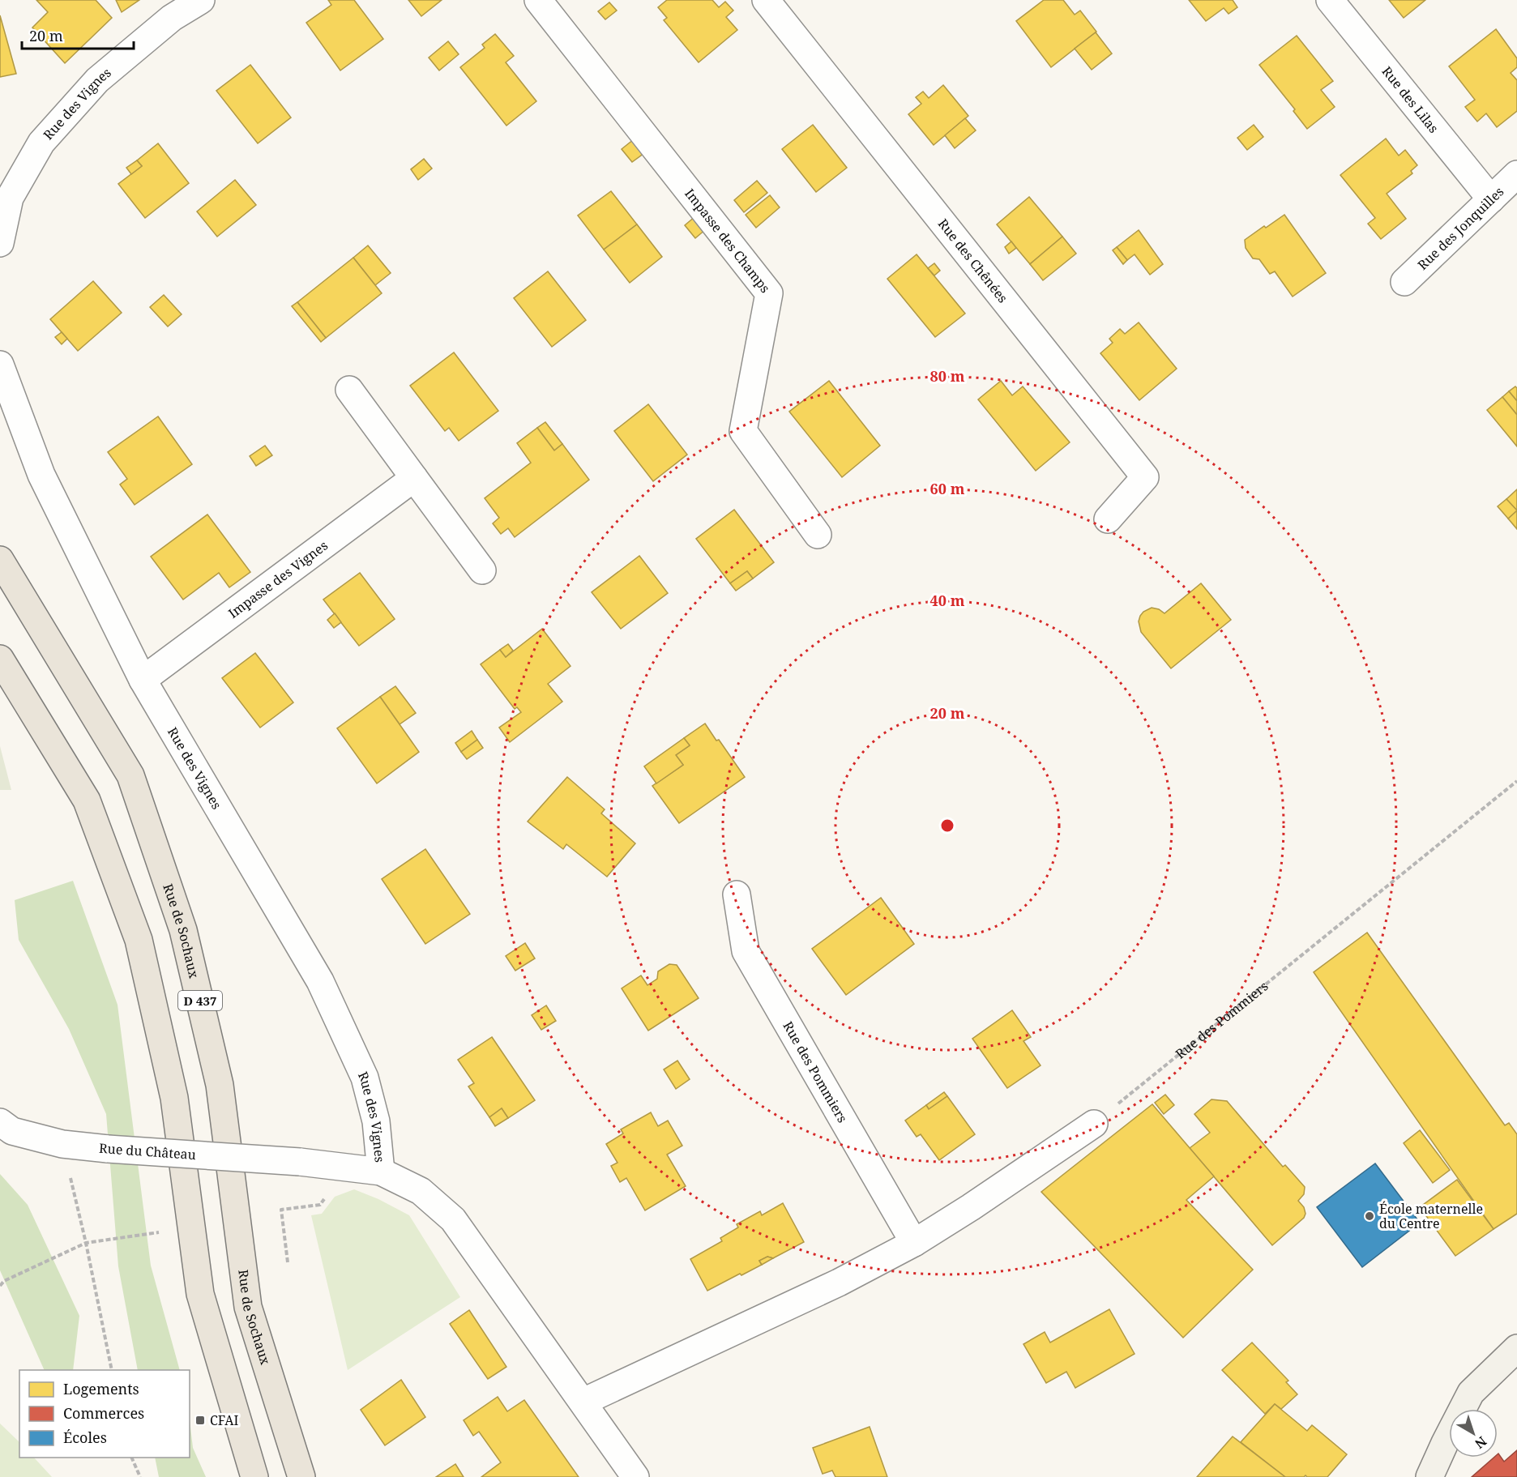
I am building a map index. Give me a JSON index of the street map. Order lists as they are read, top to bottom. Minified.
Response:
{"streets":{"main road":["Rue de Sochaux","D 437"],"street":["Rue des Lilas","Rue des Vignes","Rue des Jonquilles","Impasse des Champs","Rue des Chênées","Impasse des Vignes","Rue des Pommiers","Rue du Château"]},"crossings":[["Rue des Lilas","Rue des Jonquilles"],["Rue des Vignes","Impasse des Vignes"],["Rue des Vignes","Rue du Château"]],"places":{"other":["École maternelle du Centre"],"transit":["CFAI"]},"legend":["Logements","Commerces","Écoles"],"scale_bar":"20 m","north":"bottom right","rings":["80 m","60 m","40 m","20 m"]}
